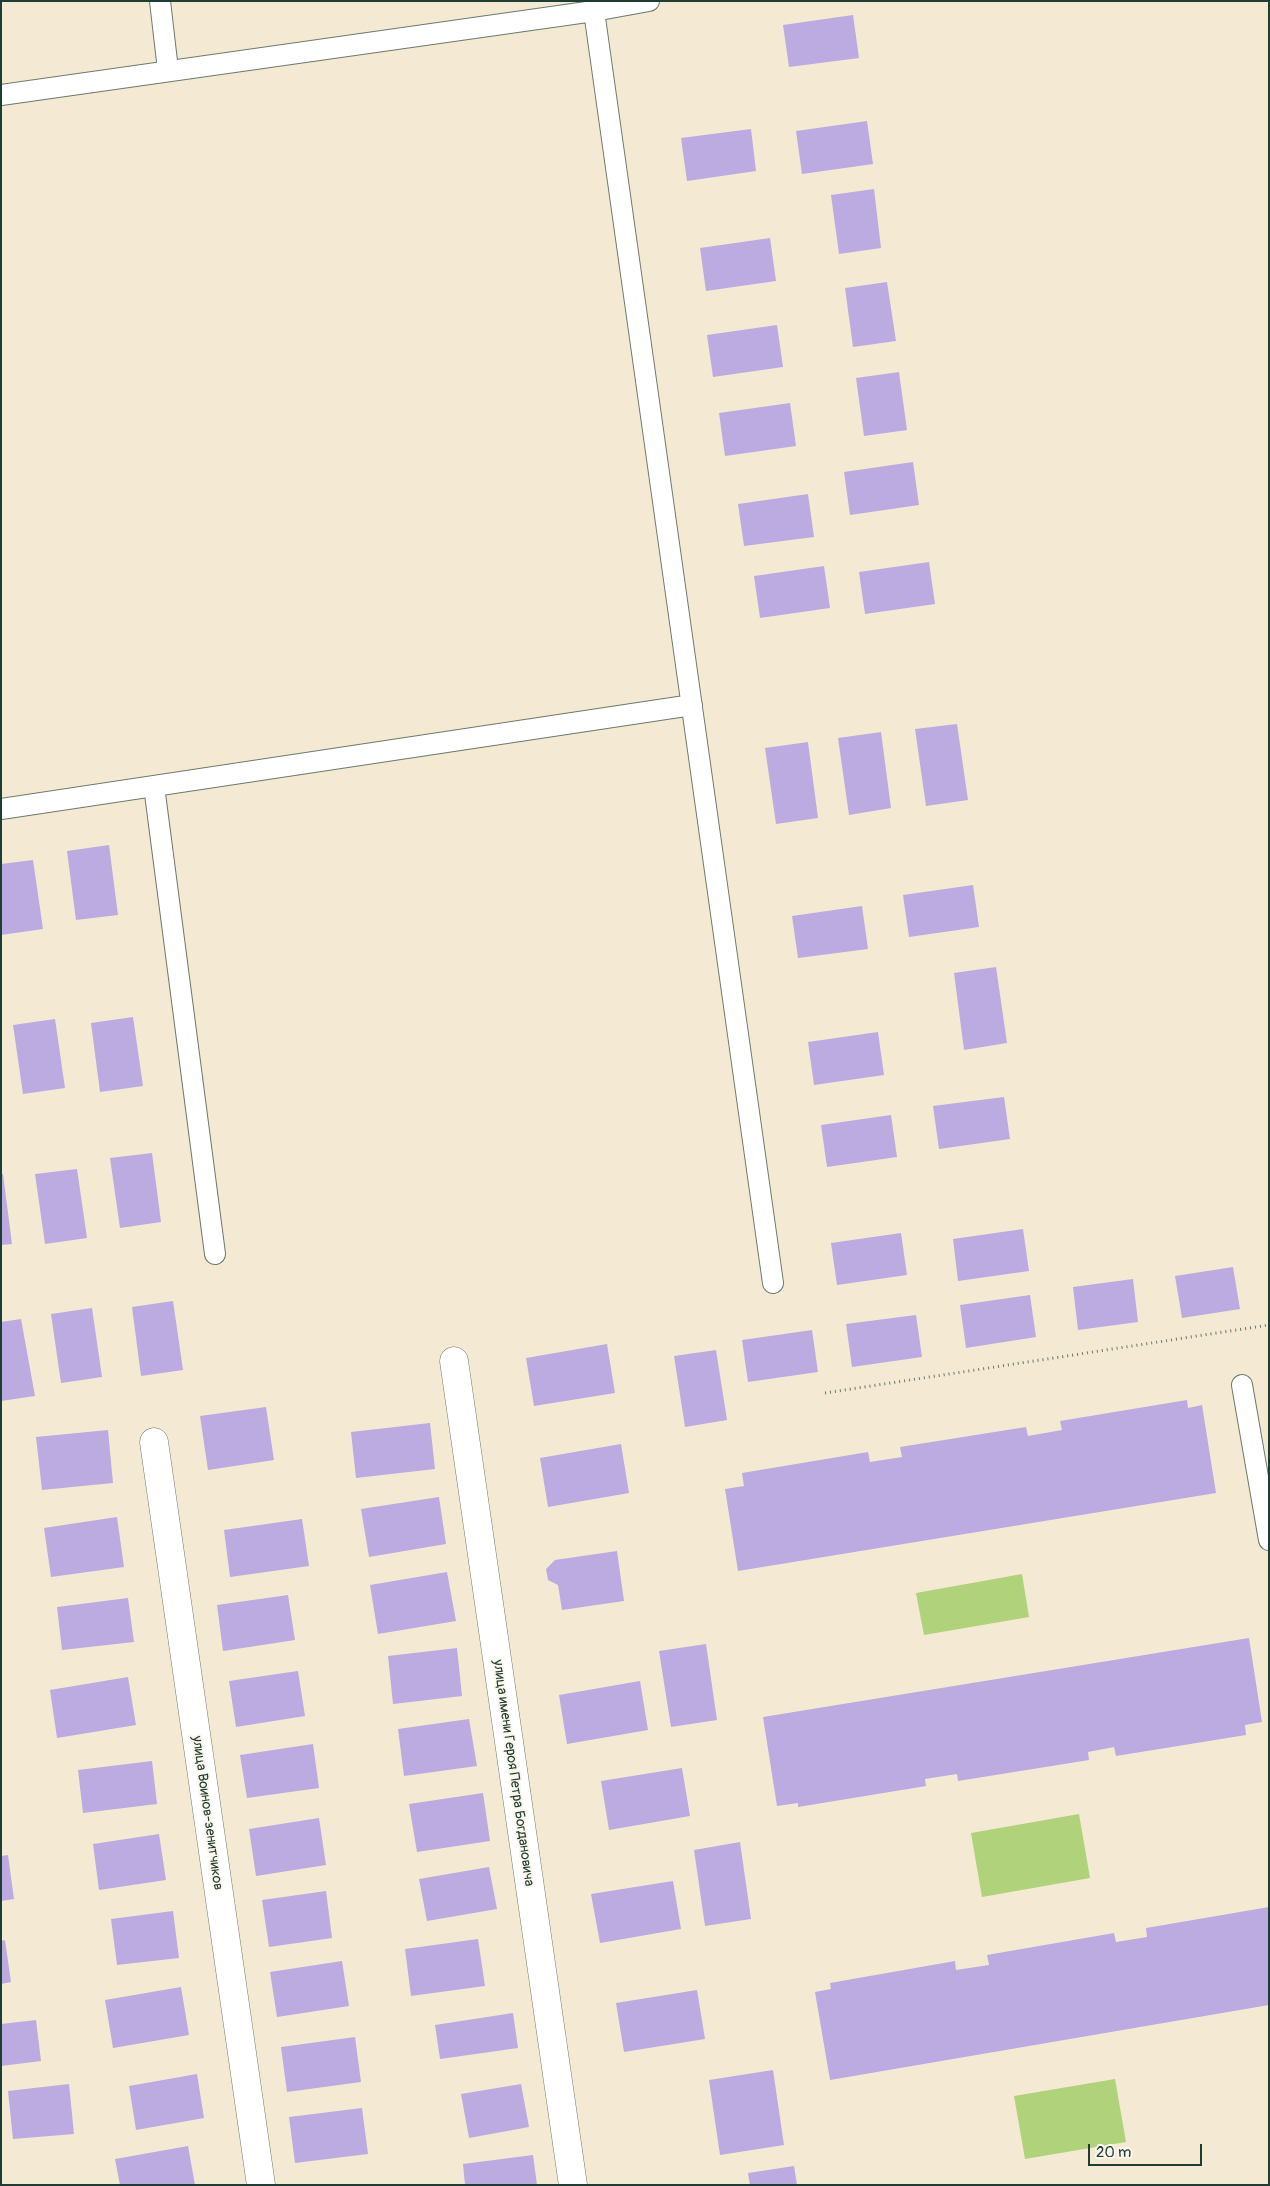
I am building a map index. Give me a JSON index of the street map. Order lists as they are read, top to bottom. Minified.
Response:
{"streets":{"street":["улица имени Героя Петра Богдановича","улица Воинов-зенитчиков"]},"scale_bar":"20 m"}
